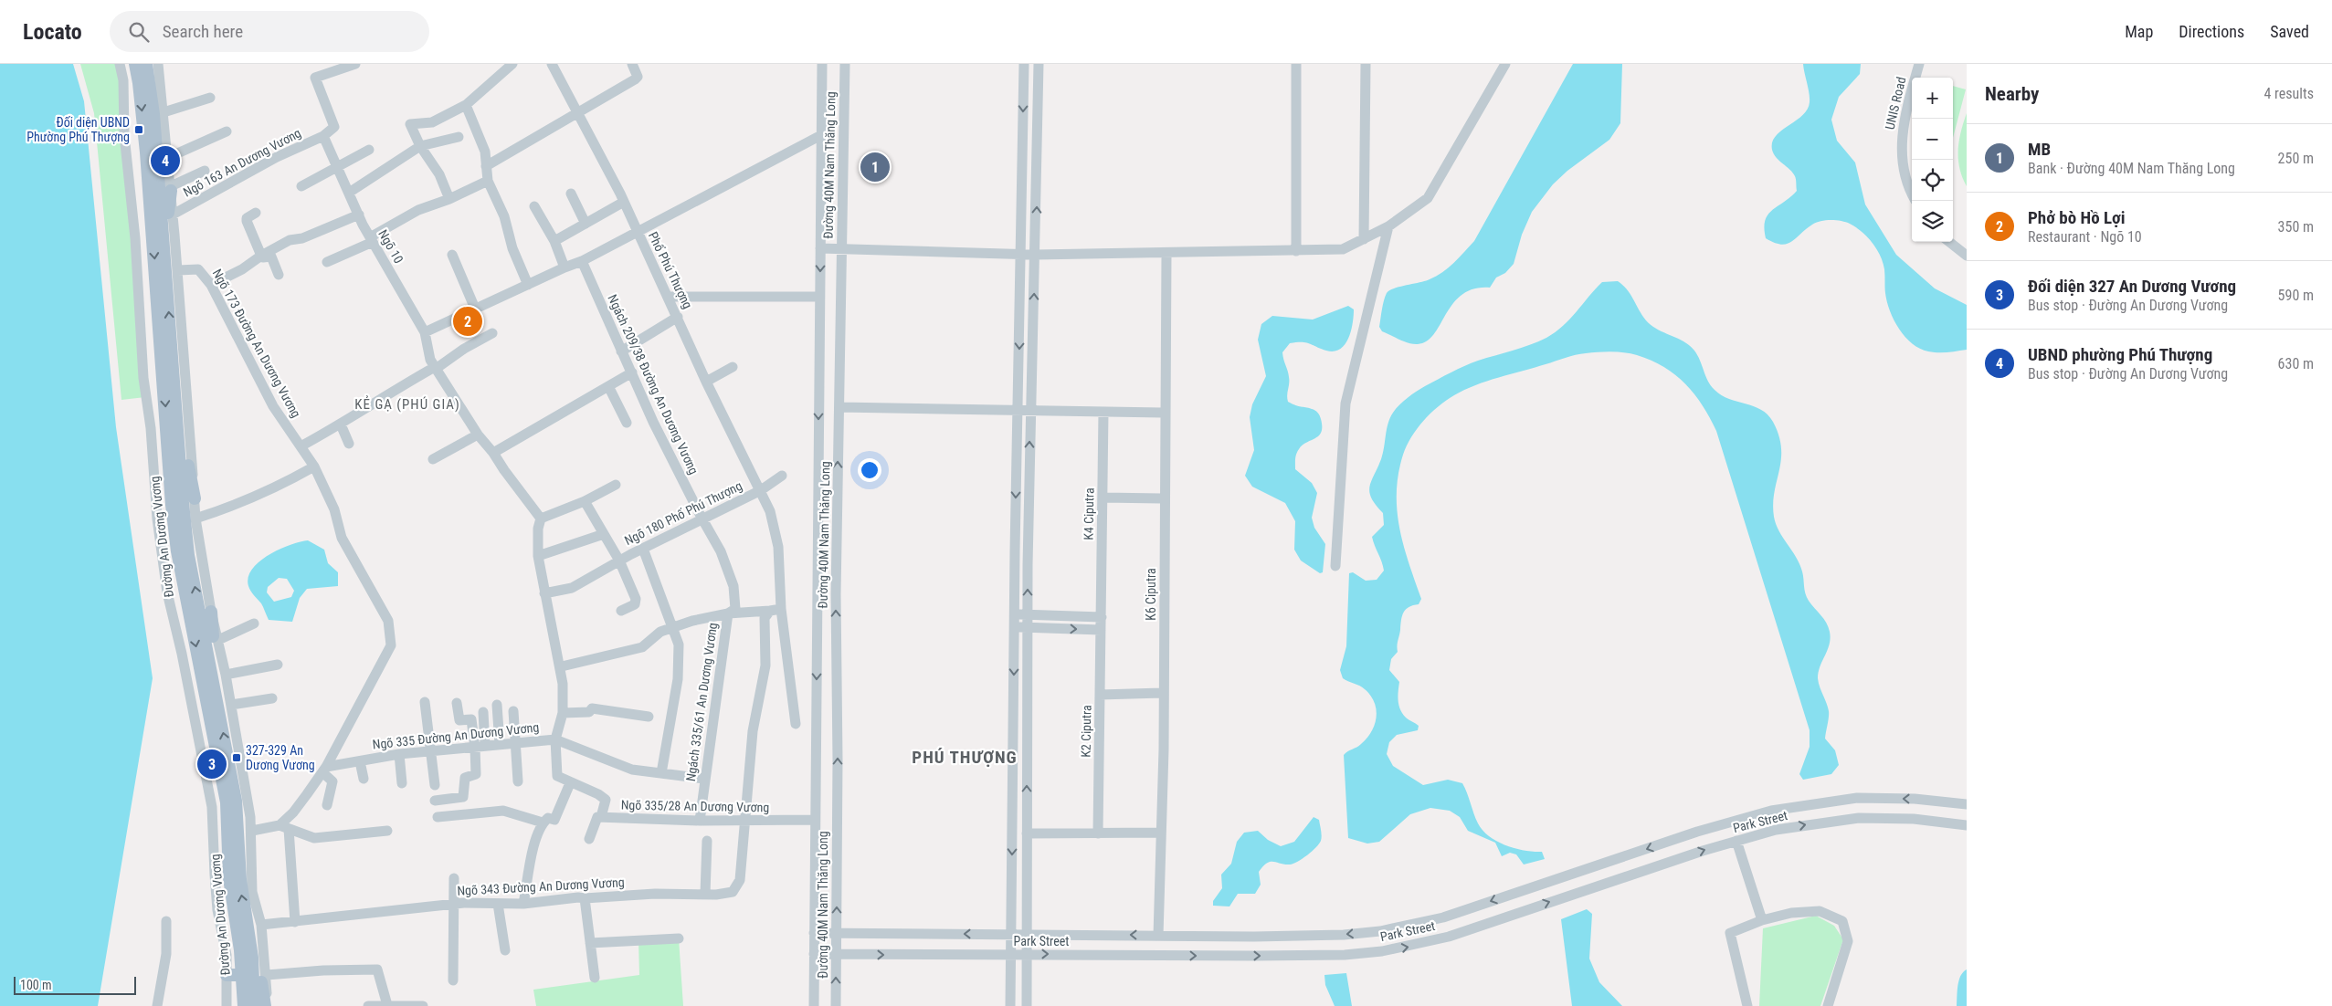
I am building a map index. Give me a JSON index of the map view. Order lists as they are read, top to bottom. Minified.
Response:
{"streets":{"main road":["Đường An Dương Vương"],"street":["UNIS Road","Ngõ 163 An Dương Vương","Đường 40M Nam Thăng Long","Ngõ 10","Phố Phú Thượng","Ngõ 173 Đường An Dương Vương","Ngách 209/38 Đường An Dương Vương","Ngõ 180 Phố Phú Thượng","K4 Ciputra","K6 Ciputra","Ngách 335/61 An Dương Vương","K2 Ciputra","Ngõ 335 Đường An Dương Vương","Ngõ 335/28 An Dương Vương","Park Street","Ngõ 343 Đường An Dương Vương"]},"crossings":[["Ngõ 163 An Dương Vương","Ngõ 10"],["Ngõ 163 An Dương Vương","Đường An Dương Vương"],["Đường 40M Nam Thăng Long","Ngõ 335/28 An Dương Vương"],["Đường 40M Nam Thăng Long","Park Street"],["Phố Phú Thượng","Ngõ 180 Phố Phú Thượng"],["Ngõ 173 Đường An Dương Vương","Đường An Dương Vương"],["Ngõ 173 Đường An Dương Vương","Ngõ 335 Đường An Dương Vương"],["Ngách 209/38 Đường An Dương Vương","Ngõ 180 Phố Phú Thượng"],["Ngách 209/38 Đường An Dương Vương","Ngách 335/61 An Dương Vương"],["K4 Ciputra","K2 Ciputra"],["Đường An Dương Vương","Ngõ 343 Đường An Dương Vương"],["K6 Ciputra","Park Street"],["Ngách 335/61 An Dương Vương","Ngõ 335/28 An Dương Vương"],["Ngõ 335/28 An Dương Vương","Ngõ 343 Đường An Dương Vương"]],"districts":["KẺ GẠ (PHÚ GIA)","PHÚ THƯỢNG"],"places":{"transit":["Đối diện UBND Phường Phú Thượng","327-329 An Dương Vương"]},"scale_bar":"100 m","page":{"header":"Locato","search":"Search here","nav":["Map","Directions","Saved"],"heading":["Nearby","4 results"],"map_buttons":["+","−"],"list":[{"mark":"1","name":"MB","note":"Bank · Đường 40M Nam Thăng Long","value":"250 m"},{"mark":"2","name":"Phở bò Hồ Lợi","note":"Restaurant · Ngõ 10","value":"350 m"},{"mark":"3","name":"Đối diện 327 An Dương Vương","note":"Bus stop · Đường An Dương Vương","value":"590 m"},{"mark":"4","name":"UBND phường Phú Thượng","note":"Bus stop · Đường An Dương Vương","value":"630 m"}],"pins":["4","1","2","3"],"scale":"100 m"}}
